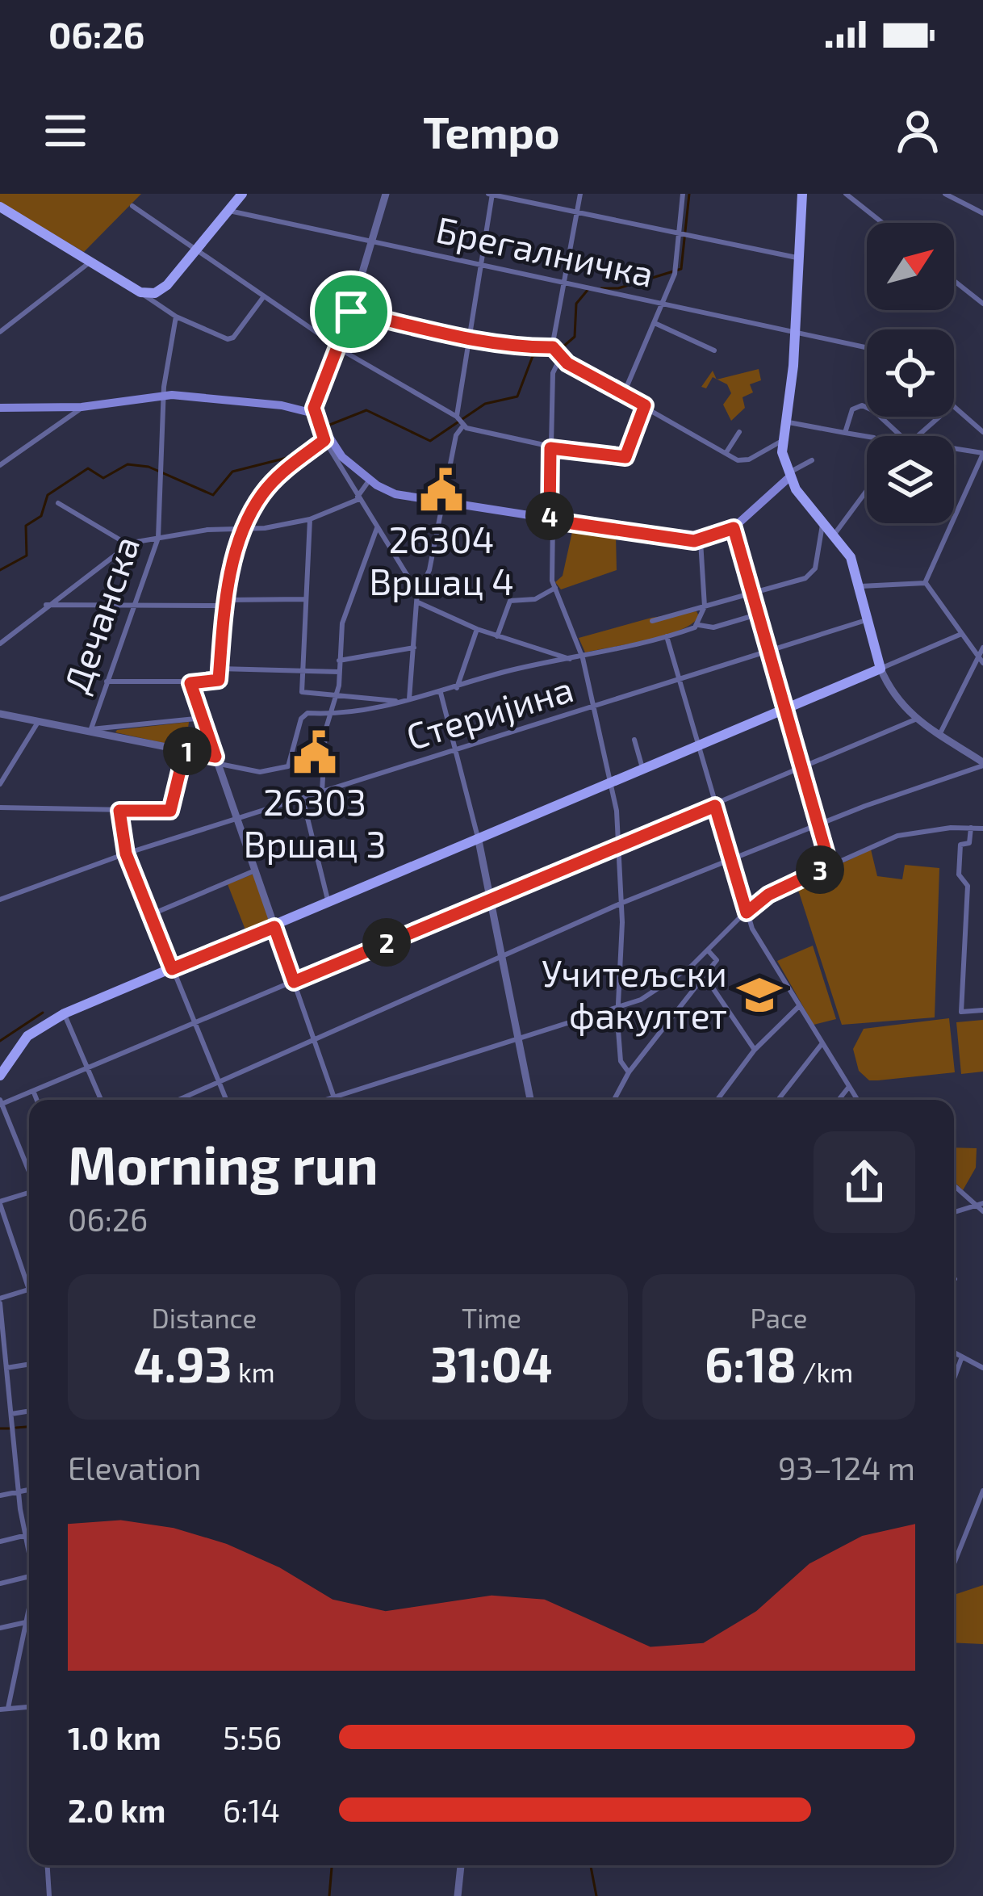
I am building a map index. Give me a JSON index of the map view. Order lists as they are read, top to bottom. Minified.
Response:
{"streets":{"street":["Брегалничка","Дечанска","Стеријина"]},"places":{"public building":["26304 Вршац 4","26303 Вршац 3"],"school or university":["Учитељски факултет"]},"north":"top right","page":{"status":"06:26","header":"Tempo","pins":["4","1","3","2"],"heading":["Morning run","06:26"],"stats":[["Distance","4.93 km"],["Time","31:04"],["Pace","6:18 /km"]],"chart":["Elevation","93–124 m"],"list":[{"name":"1.0 km","note":"5:56"},{"name":"2.0 km","note":"6:14"}]}}
